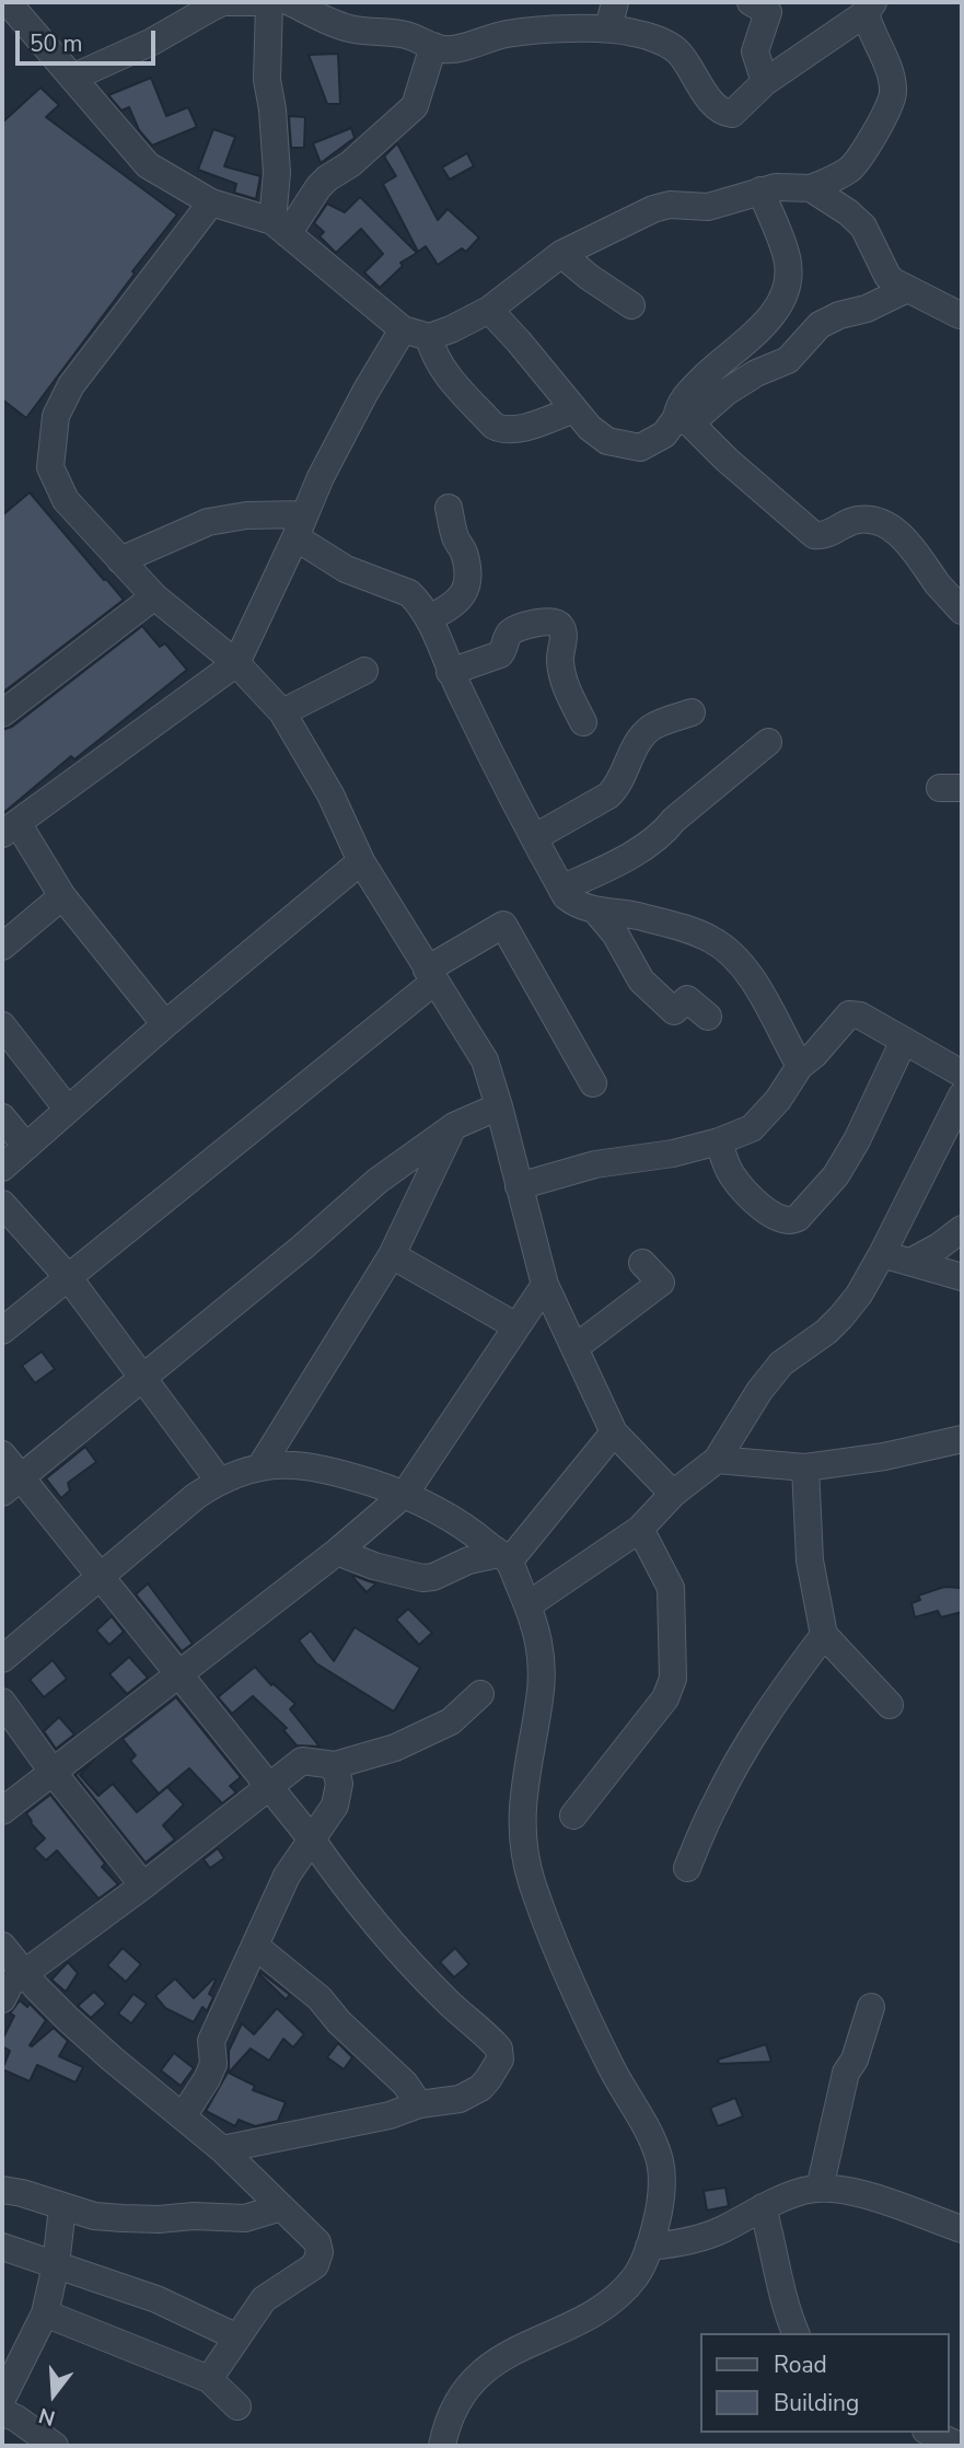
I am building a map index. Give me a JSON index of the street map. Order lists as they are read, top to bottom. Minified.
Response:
{"legend":["Road","Building"],"scale_bar":"50 m","north":"bottom"}
